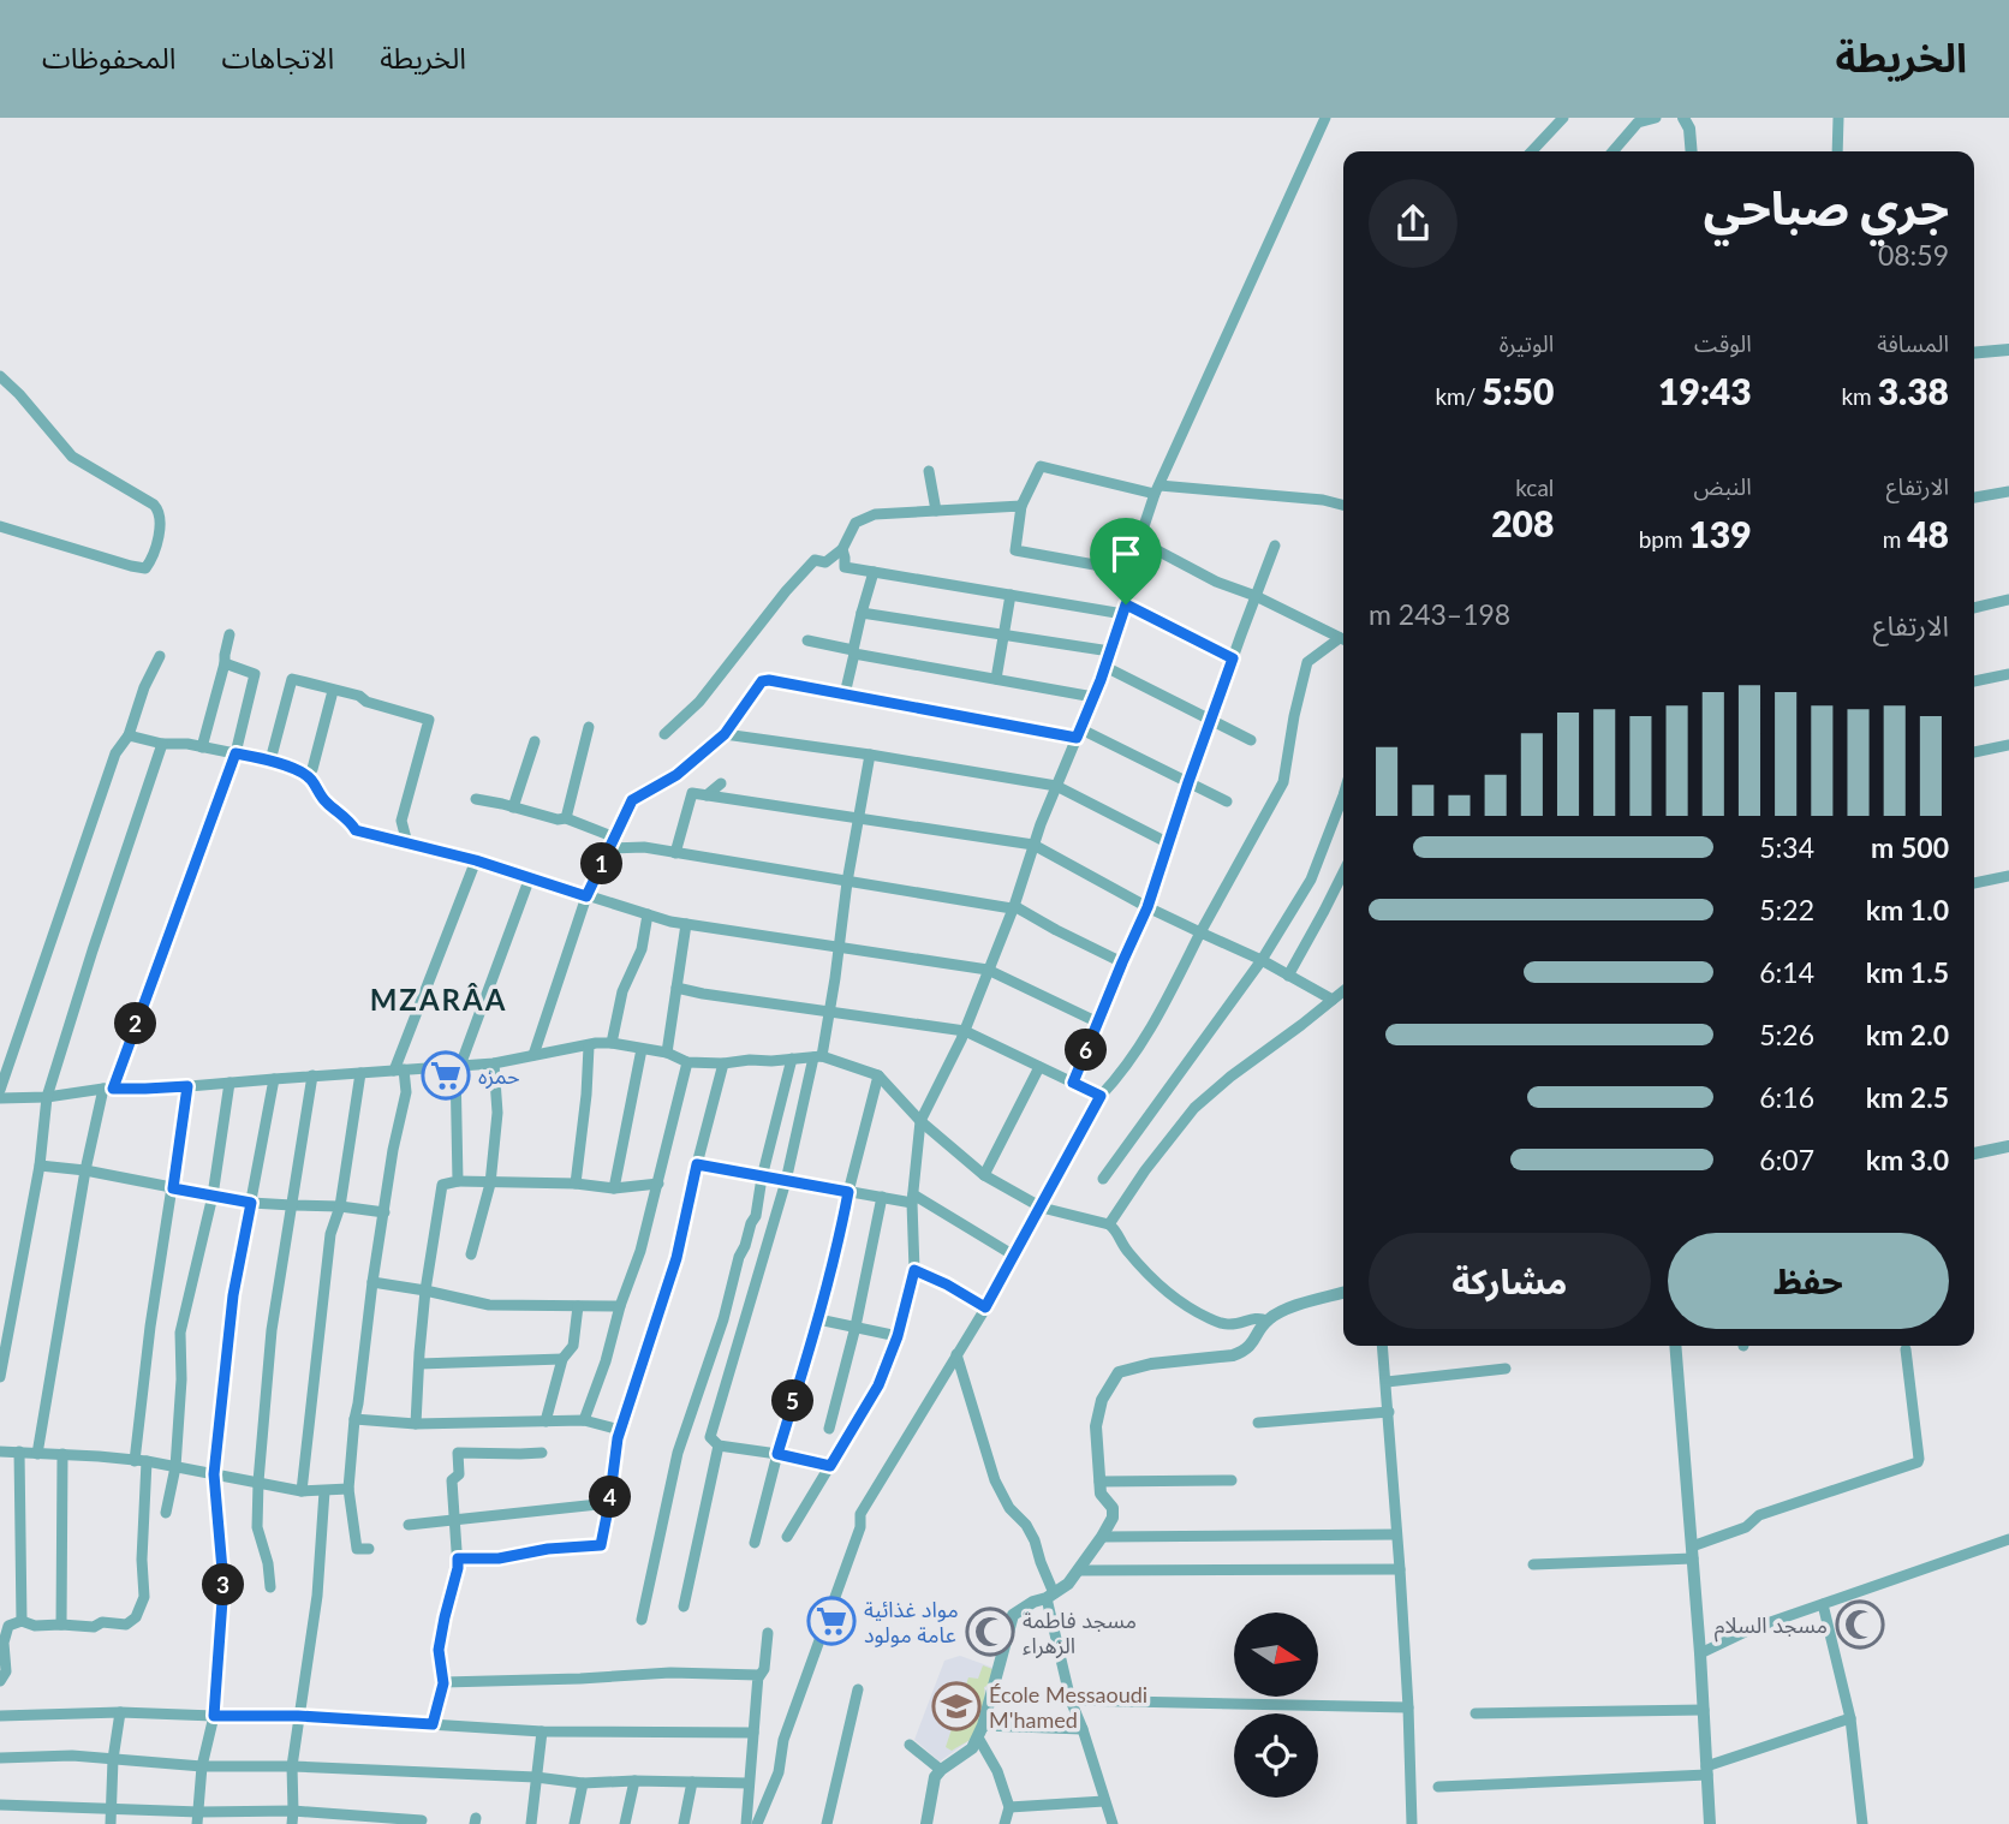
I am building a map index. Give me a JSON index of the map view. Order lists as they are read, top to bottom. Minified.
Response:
{"districts":["MZARÂA"],"places":{"supermarket":["حمزه","مواد غذائية عامة مولود"],"mosque":["مسجد السلام","مسجد فاطمة الزهراء"],"school or university":["École Messaoudi M'hamed"]},"north":"right","page":{"header":"الخريطة","nav":["الخريطة","الاتجاهات","المحفوظات"],"heading":["جري صباحي","08:59"],"stats":[["المسافة","3.38 km"],["الوقت","19:43"],["الوتيرة","5:50 /km"],["الارتفاع","48 m"],["النبض","139 bpm"],["kcal","208"]],"chart":["الارتفاع","198–243 m"],"list":[{"name":"500 m","note":"5:34"},{"name":"1.0 km","note":"5:22"},{"name":"1.5 km","note":"6:14"},{"name":"2.0 km","note":"5:26"},{"name":"2.5 km","note":"6:16"},{"name":"3.0 km","note":"6:07"}],"pins":["1","2","6","5","4","3"],"buttons":["حفظ","مشاركة"]}}
